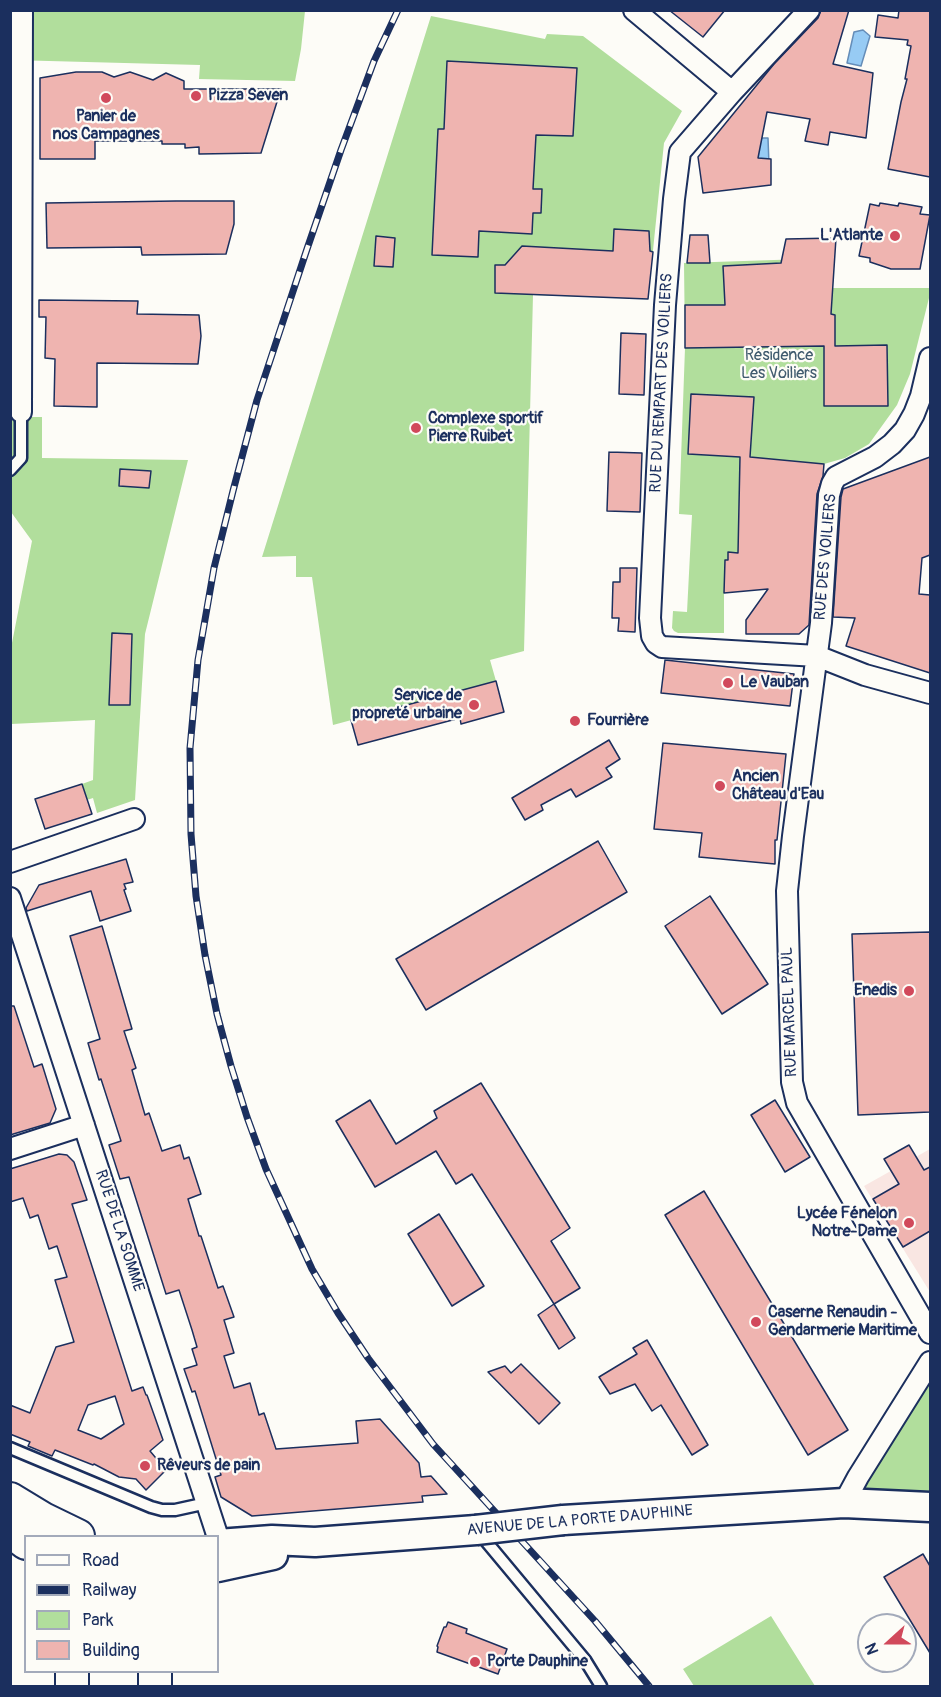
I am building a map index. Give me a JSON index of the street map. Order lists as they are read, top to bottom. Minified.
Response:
{"streets":{"street":["RUE DU REMPART DES VOILIERS","RUE DES VOILIERS","RUE MARCEL PAUL","RUE DE LA SOMME","AVENUE DE LA PORTE DAUPHINE"]},"crossings":[["RUE DU REMPART DES VOILIERS","RUE DES VOILIERS"],["RUE DU REMPART DES VOILIERS","RUE MARCEL PAUL"],["RUE DES VOILIERS","RUE MARCEL PAUL"]],"parks":["Résidence Les Voiliers"],"places":["Pizza Seven","Panier de nos Campagnes","L'Atlante","Complexe sportif Pierre Ruibet","Le Vauban","Service de propreté urbaine","Fourrière","Ancien Château d'Eau","Enedis","Lycée Fénelon Notre-Dame","Caserne Renaudin - Gendarmerie Maritime","Rêveurs de pain","Porte Dauphine"],"legend":["Road","Railway","Park","Building"],"north":"left"}
